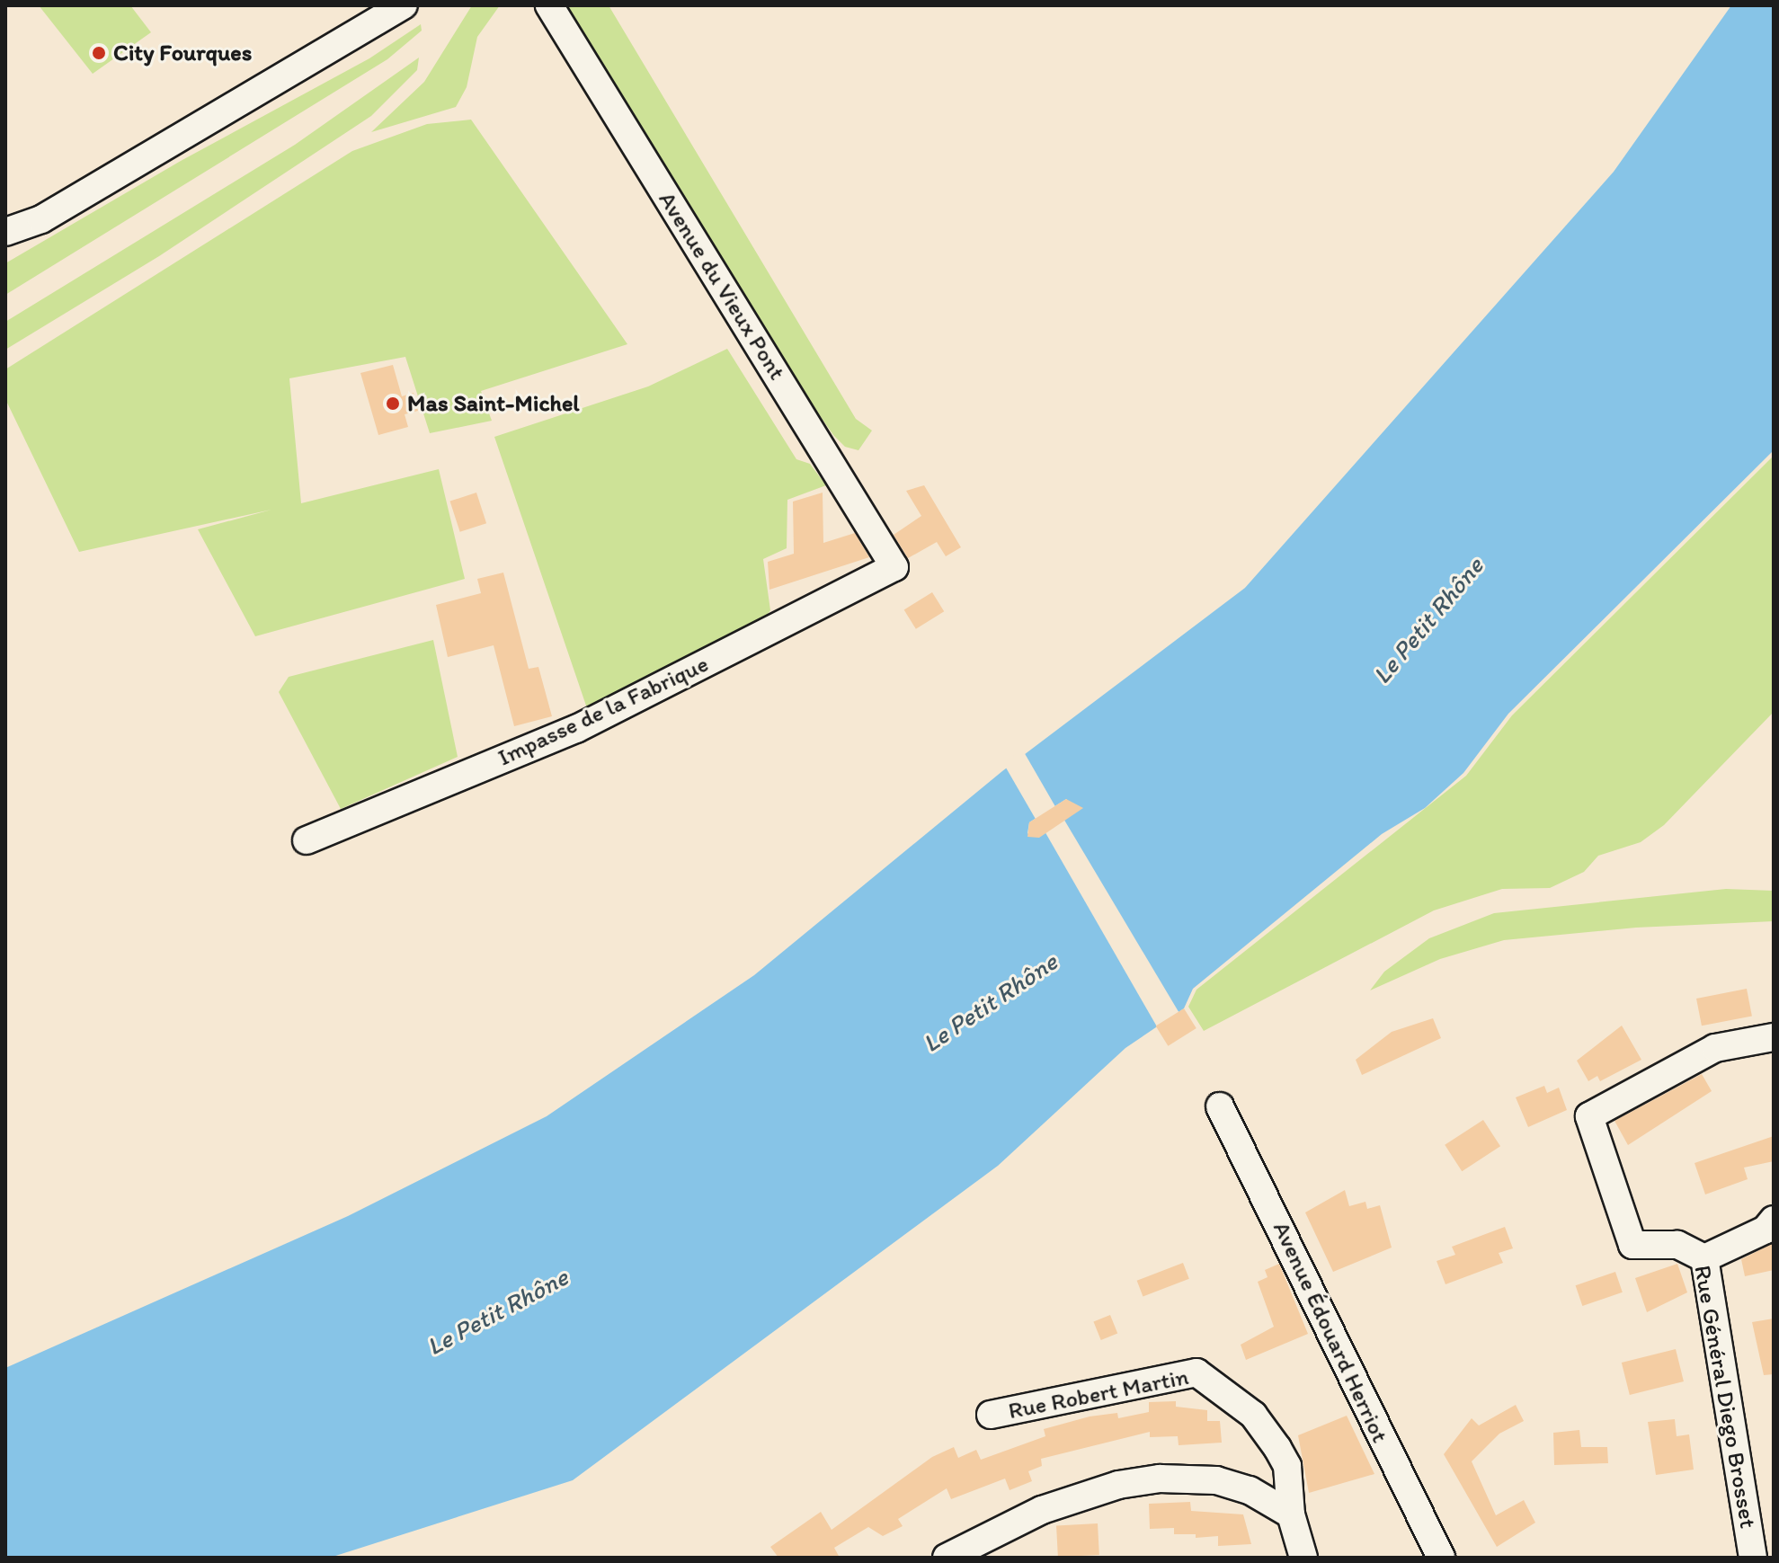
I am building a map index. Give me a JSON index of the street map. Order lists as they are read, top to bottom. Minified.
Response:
{"streets":{"street":["Avenue du Vieux Pont","Impasse de la Fabrique","Avenue Édouard Herriot","Rue Robert Martin","Rue Général Diego Brosset"]},"crossings":[["Avenue du Vieux Pont","Impasse de la Fabrique"]],"water":["Le Petit Rhône"],"places":["City Fourques","Mas Saint-Michel"]}
